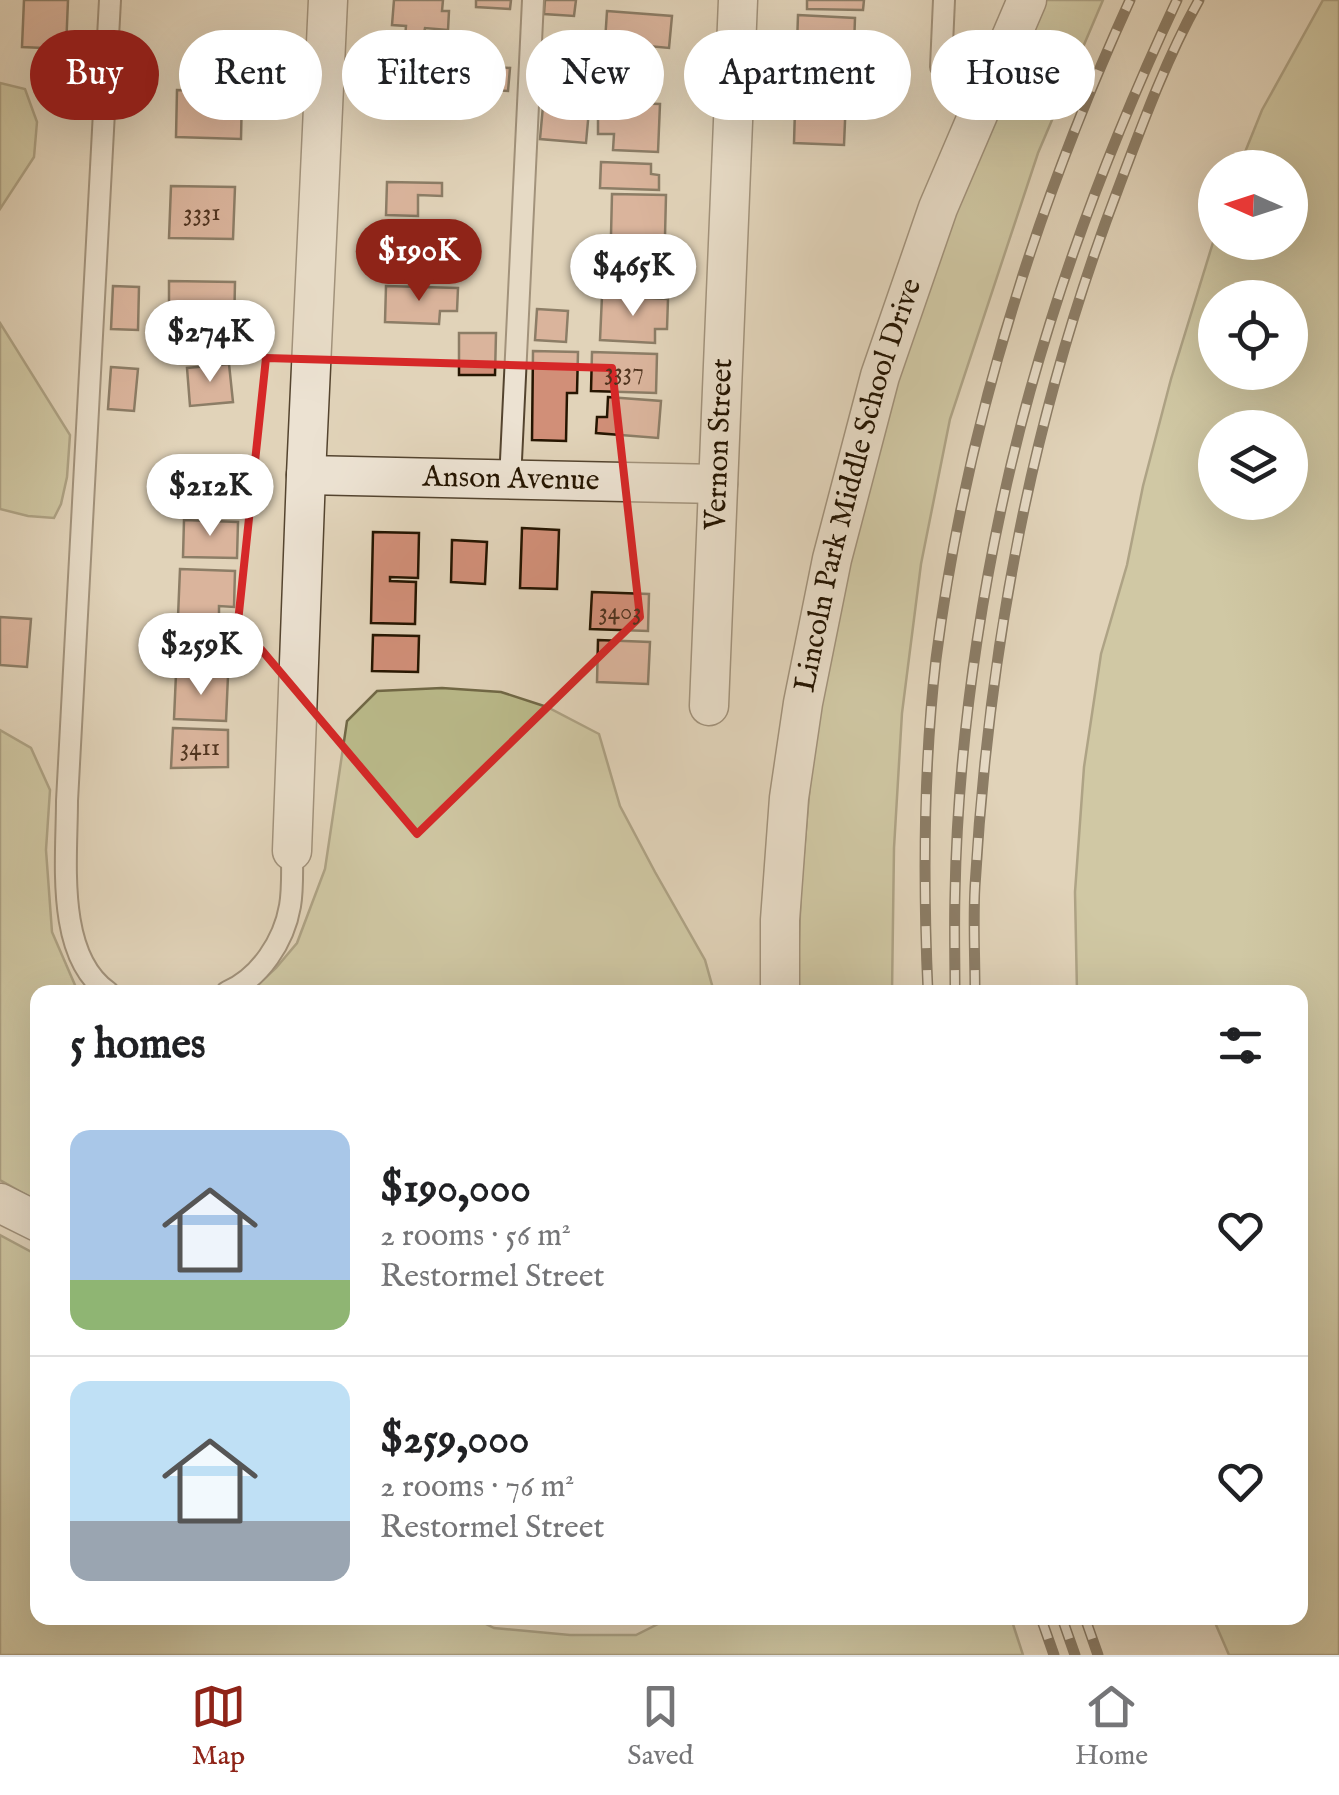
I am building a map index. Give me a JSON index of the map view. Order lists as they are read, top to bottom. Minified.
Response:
{"streets":{"street":["Vernon Street","Anson Avenue","Lincoln Park Middle School Drive"]},"crossings":[["Vernon Street","Anson Avenue"]],"house_numbers":["3331","3337","3403","3411"],"north":"left","page":{"chip":["Buy","Rent","Filters","New","Apartment","House"],"price":["$190K","$465K","$274K","$212K","$259K"],"heading":"5 homes","list":[{"name":"$190,000","note":"2 rooms · 56 m² · Restormel Street"},{"name":"$259,000","note":"2 rooms · 76 m² · Restormel Street"}],"tabs":["Map","Saved","Home"]}}
